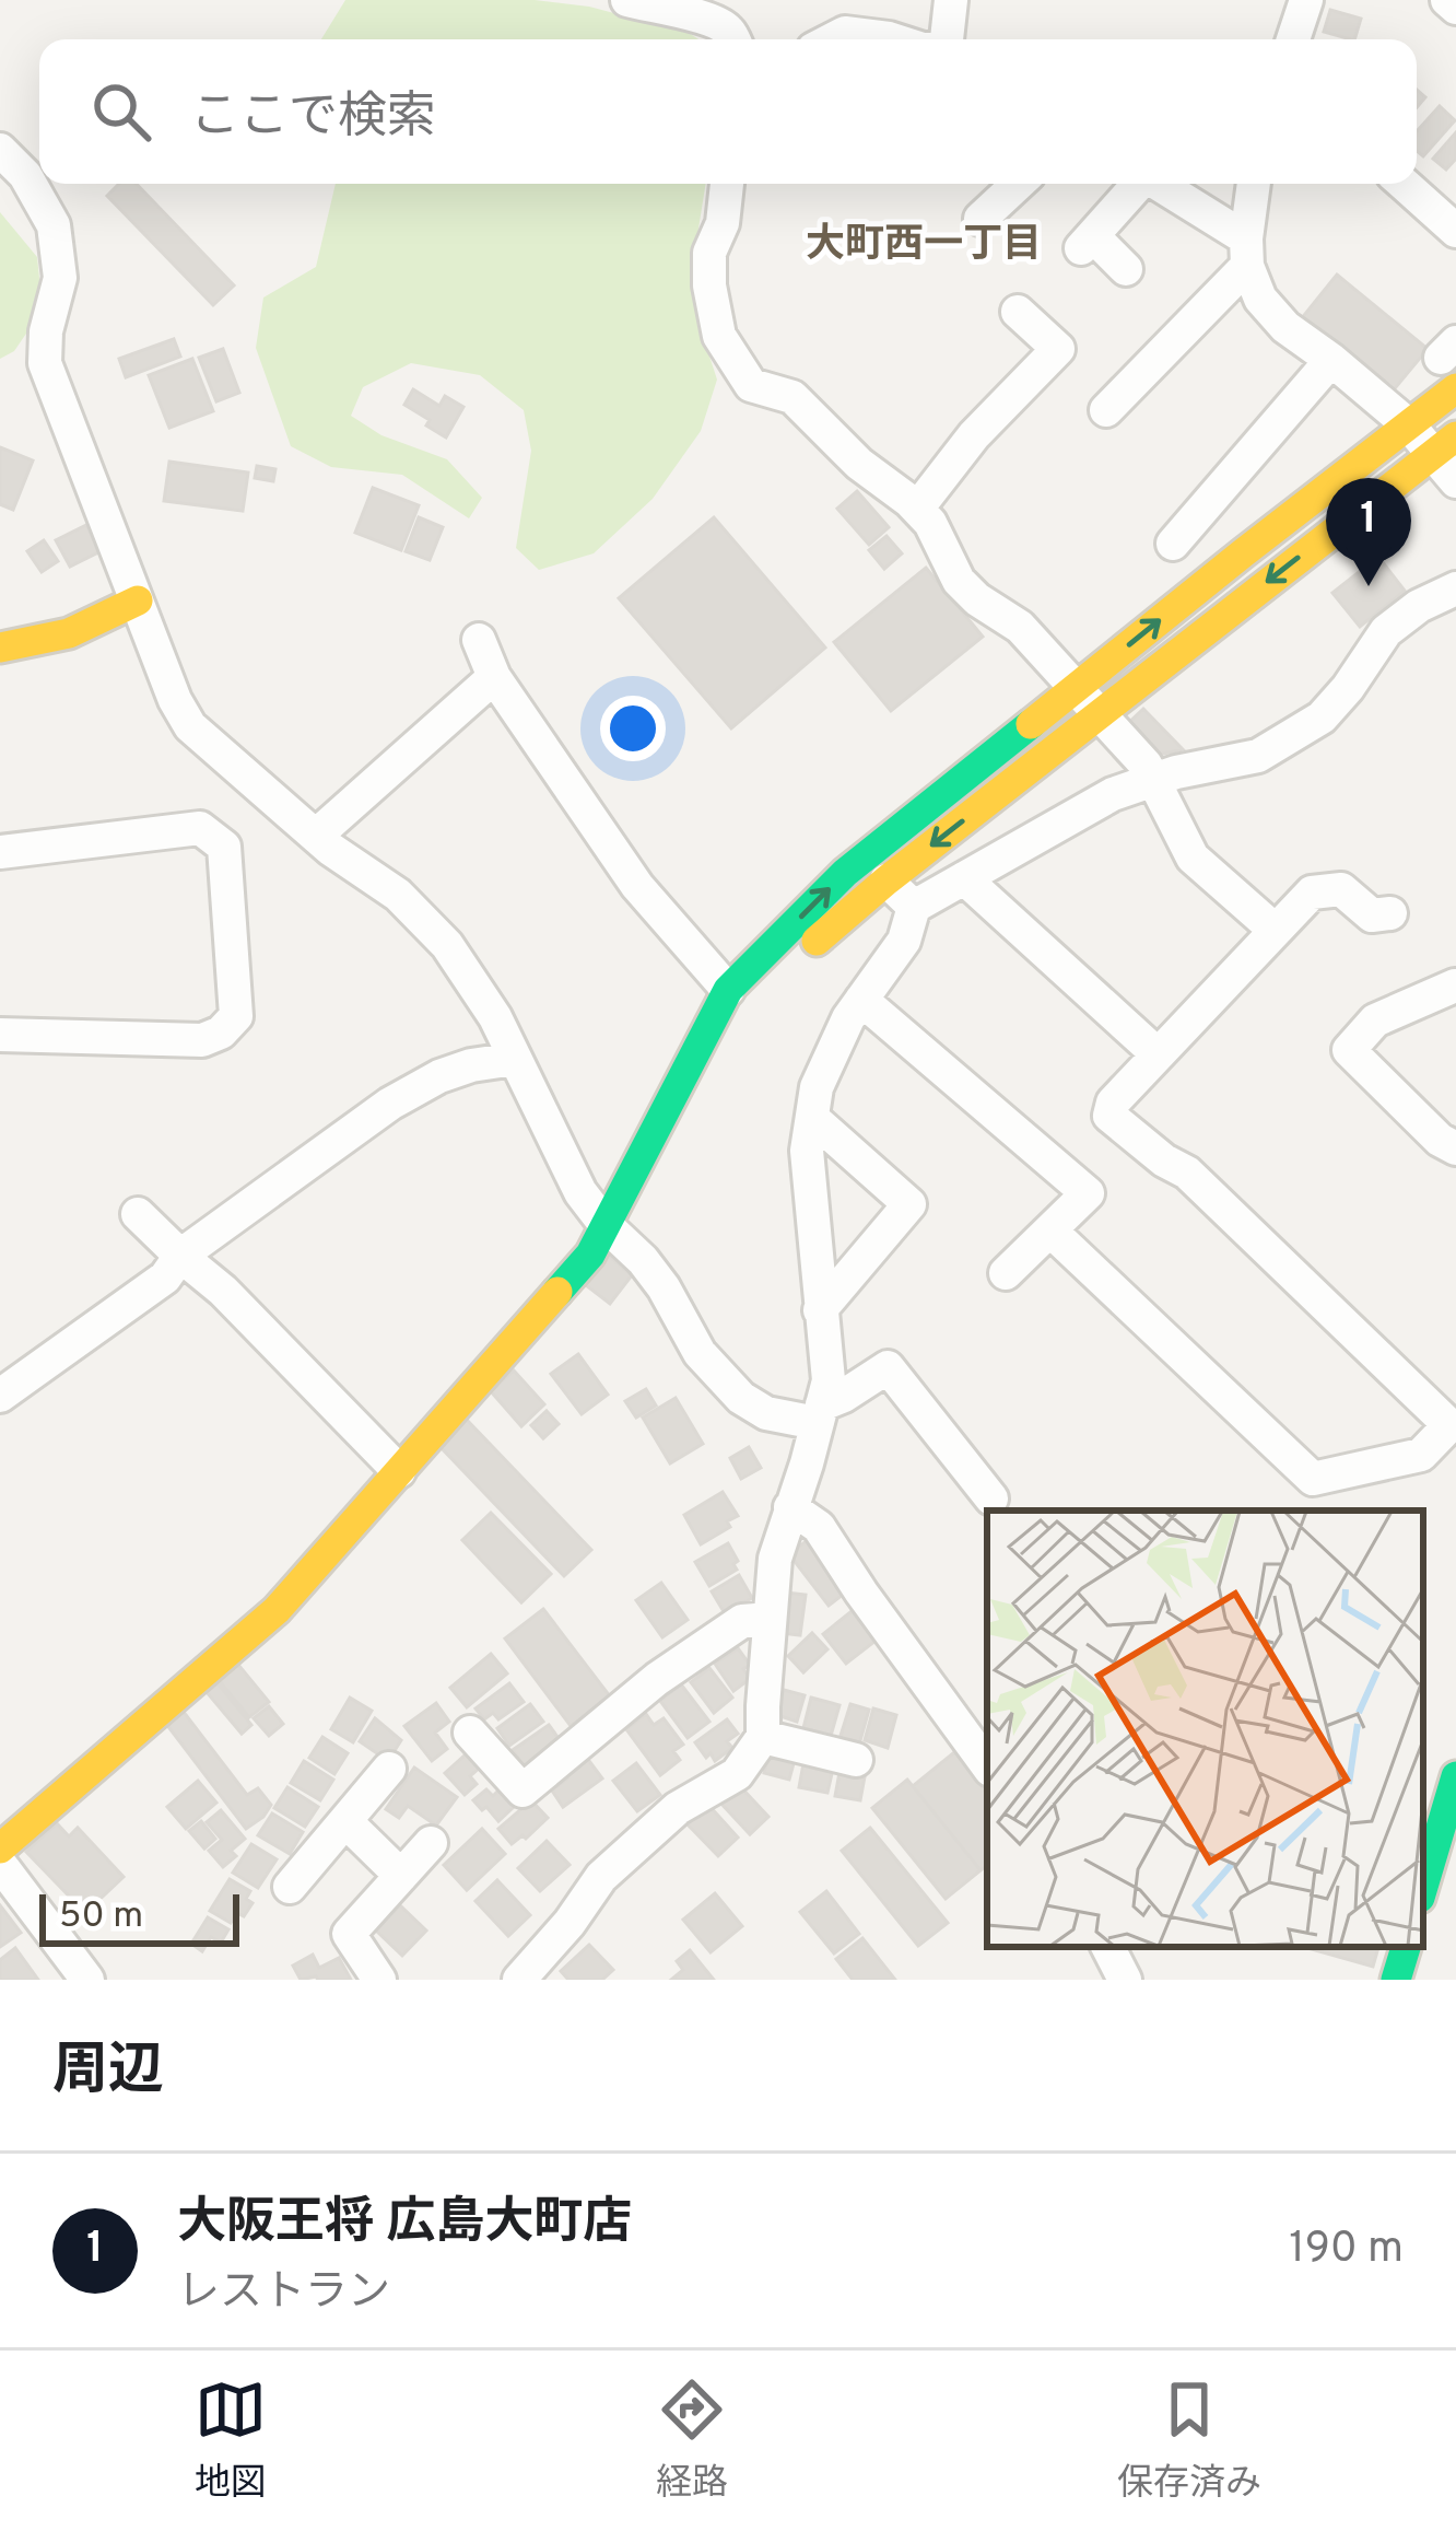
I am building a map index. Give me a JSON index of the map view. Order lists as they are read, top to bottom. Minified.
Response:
{"districts":["大町西一丁目"],"scale_bar":"50 m","page":{"search":"ここで検索","pins":"1","scale":"50 m","heading":"周辺","list":[{"mark":"1","name":"大阪王将 広島大町店","note":"レストラン","value":"190 m"}],"nav":["地図","経路","保存済み"]}}
